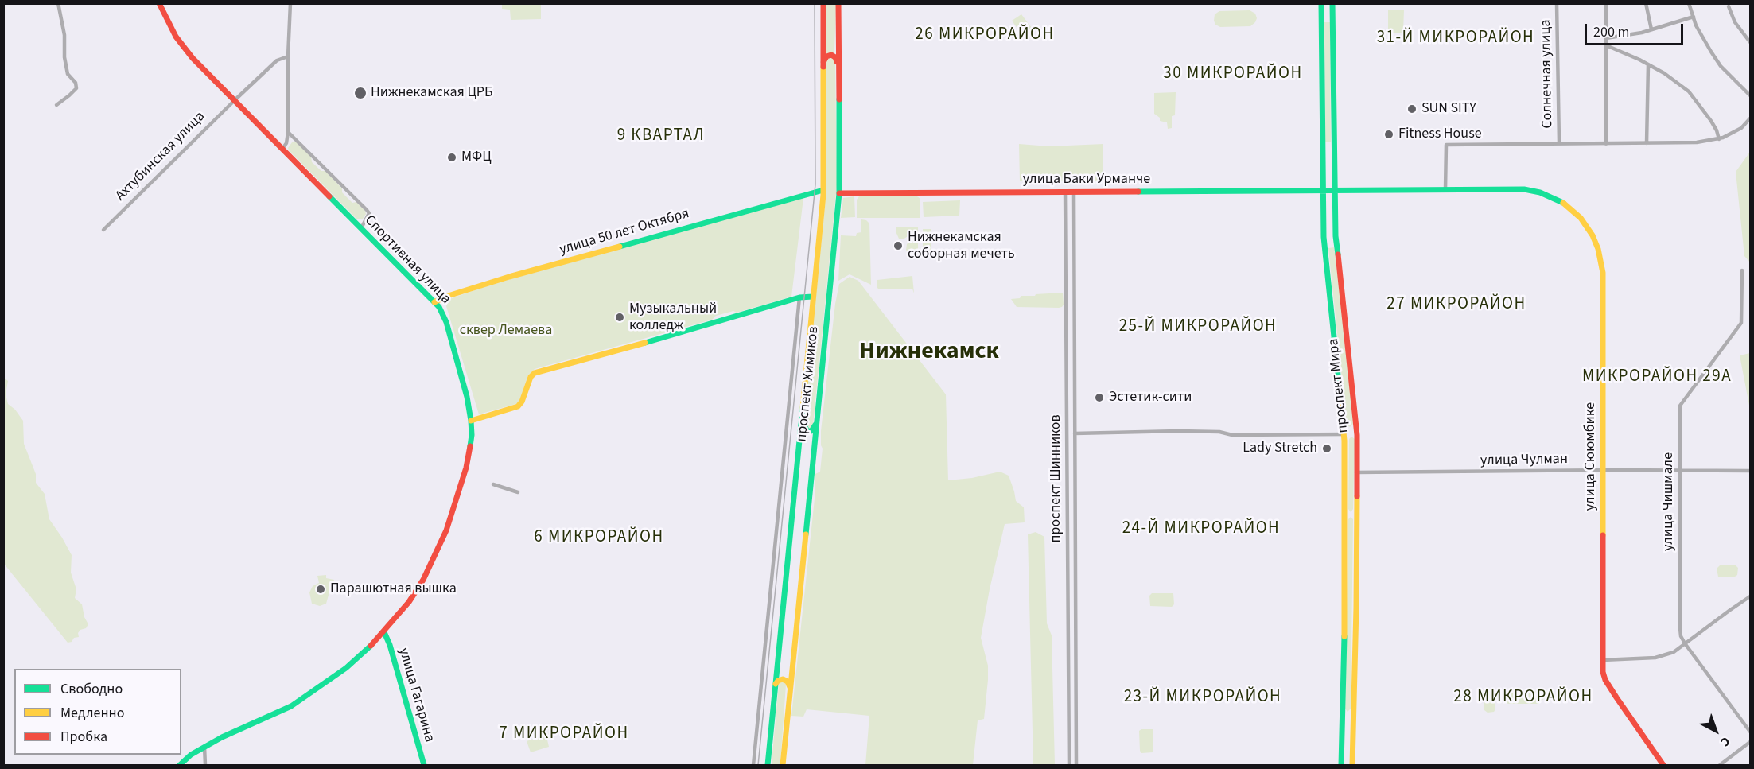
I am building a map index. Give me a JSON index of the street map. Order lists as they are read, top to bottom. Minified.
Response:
{"streets":{"main road":["улица Баки Урманче","улица 50 лет Октября","Спортивная улица","проспект Химиков","проспект Мира","улица Сююмбике","улица Гагарина"],"street":["Солнечная улица","Ахтубинская улица","улица Чулман","проспект Шинников","улица Чишмале"]},"crossings":[["Солнечная улица","улица Сююмбике"],["улица Баки Урманче","проспект Химиков"],["улица Баки Урманче","проспект Мира"],["улица Баки Урманче","улица Сююмбике"],["улица Баки Урманче","проспект Шинников"],["улица 50 лет Октября","Спортивная улица"],["улица 50 лет Октября","проспект Химиков"],["Спортивная улица","улица Гагарина"],["проспект Мира","улица Сююмбике"],["проспект Мира","улица Чулман"],["улица Сююмбике","улица Чулман"],["улица Чулман","улица Чишмале"]],"districts":["26 МИКРОРАЙОН","31-Й МИКРОРАЙОН","30 МИКРОРАЙОН","9 КВАРТАЛ","27 МИКРОРАЙОН","25-Й МИКРОРАЙОН","Нижнекамск","МИКРОРАЙОН 29А","24-Й МИКРОРАЙОН","6 МИКРОРАЙОН","23-Й МИКРОРАЙОН","28 МИКРОРАЙОН","7 МИКРОРАЙОН"],"parks":["сквер Лемаева"],"places":["Нижнекамская ЦРБ","SUN SITY","Fitness House","МФЦ","Нижнекамская соборная мечеть","Музыкальный колледж","Эстетик-сити","Lady Stretch","Парашютная вышка"],"legend":["Свободно","Медленно","Пробка"],"scale_bar":"200 m","north":"bottom right"}
